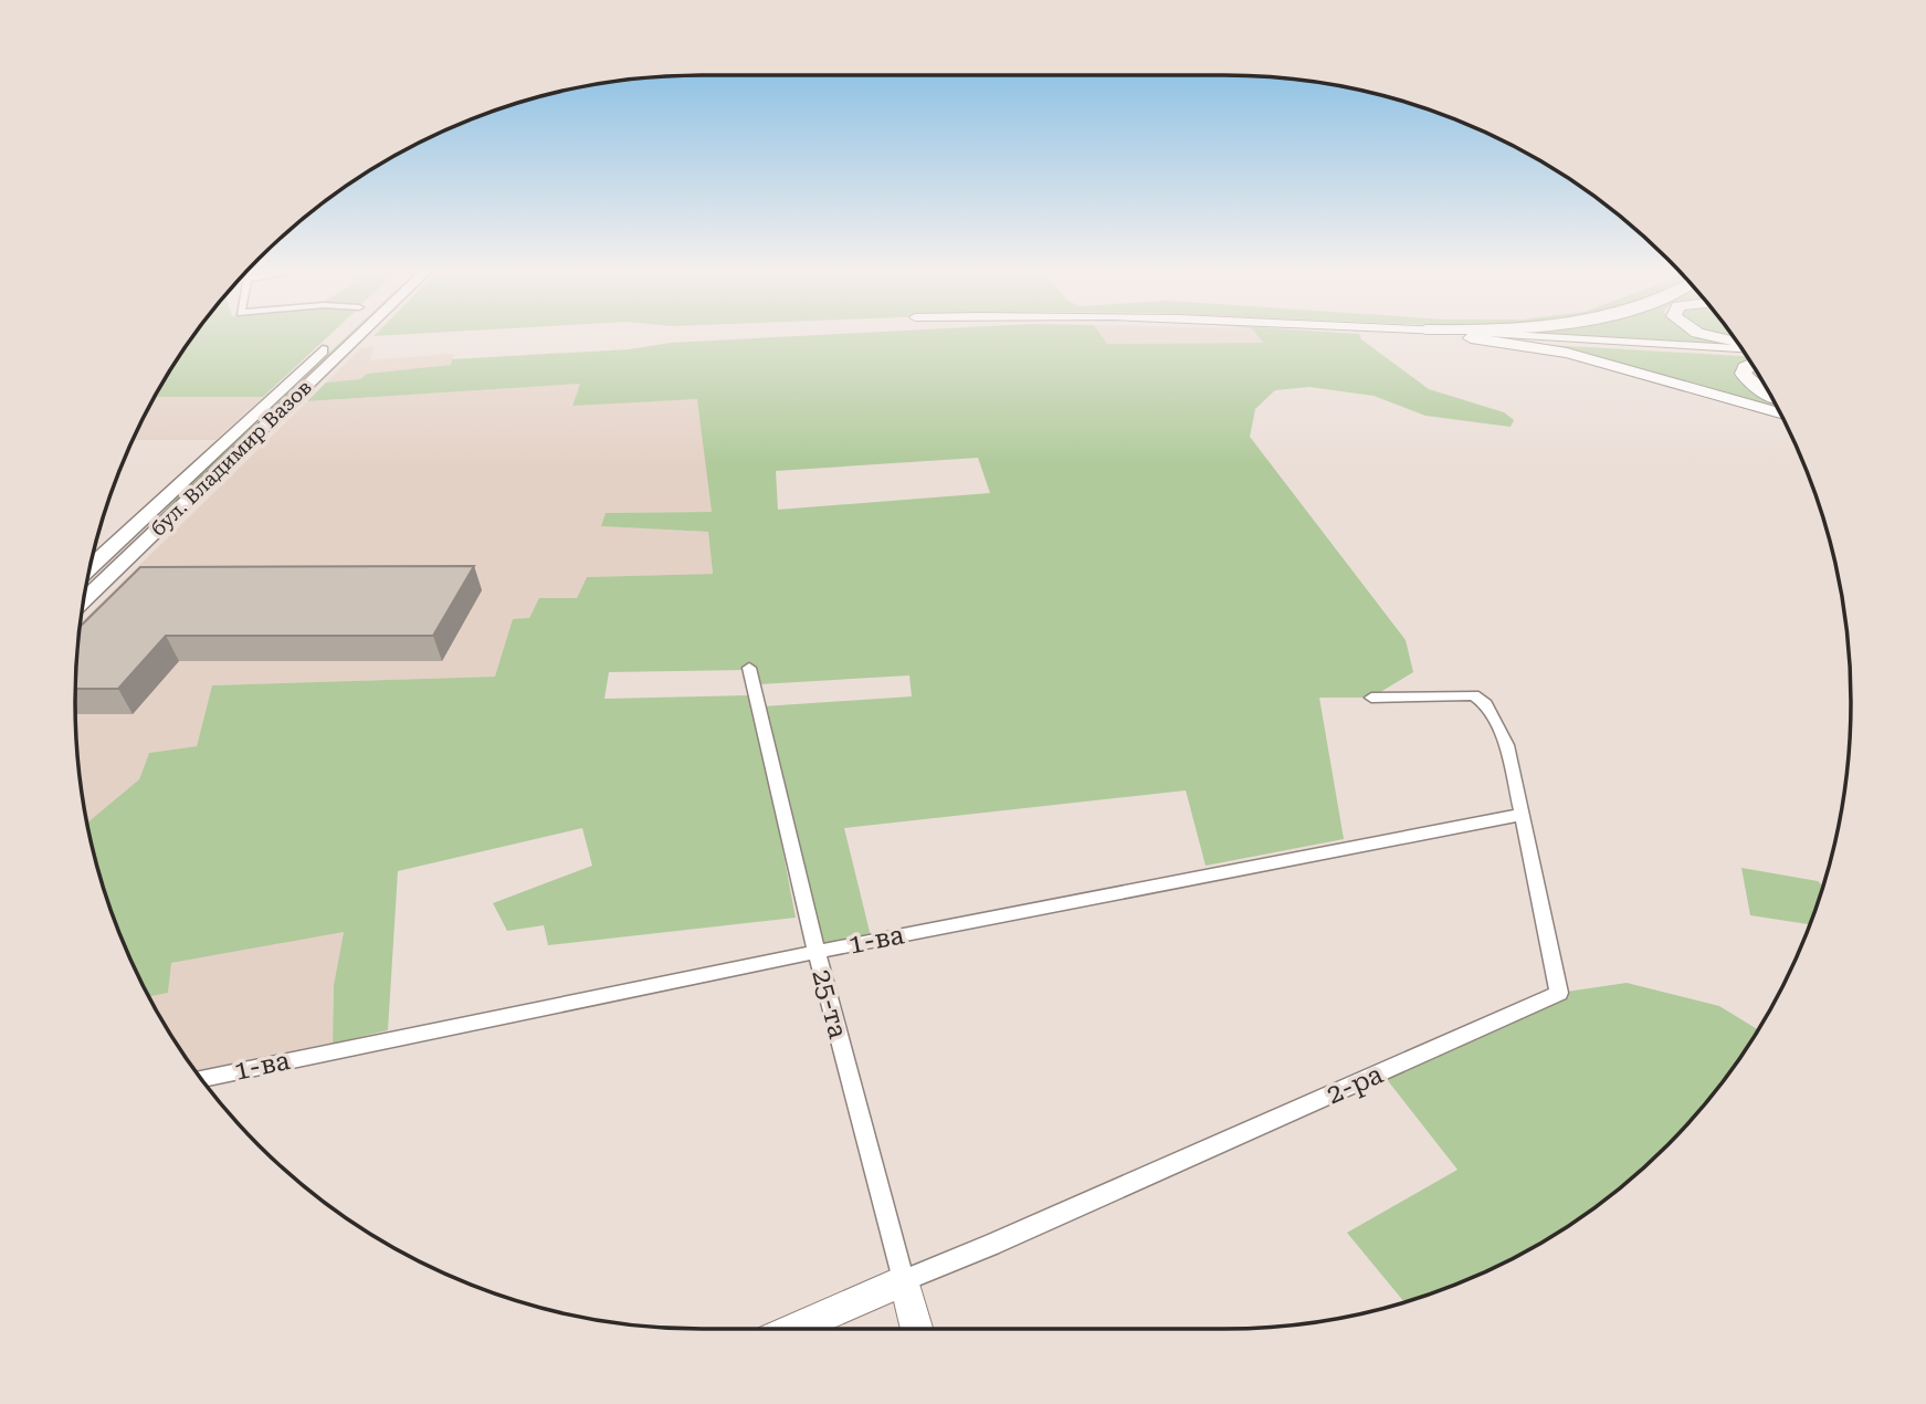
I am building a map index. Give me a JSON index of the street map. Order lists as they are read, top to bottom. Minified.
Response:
{"streets":{"main road":["бул. Владимир Вазов"],"street":["1-ва","25-та","2-ра"]},"crossings":[["1-ва","25-та"],["1-ва","2-ра"],["25-та","2-ра"]]}
